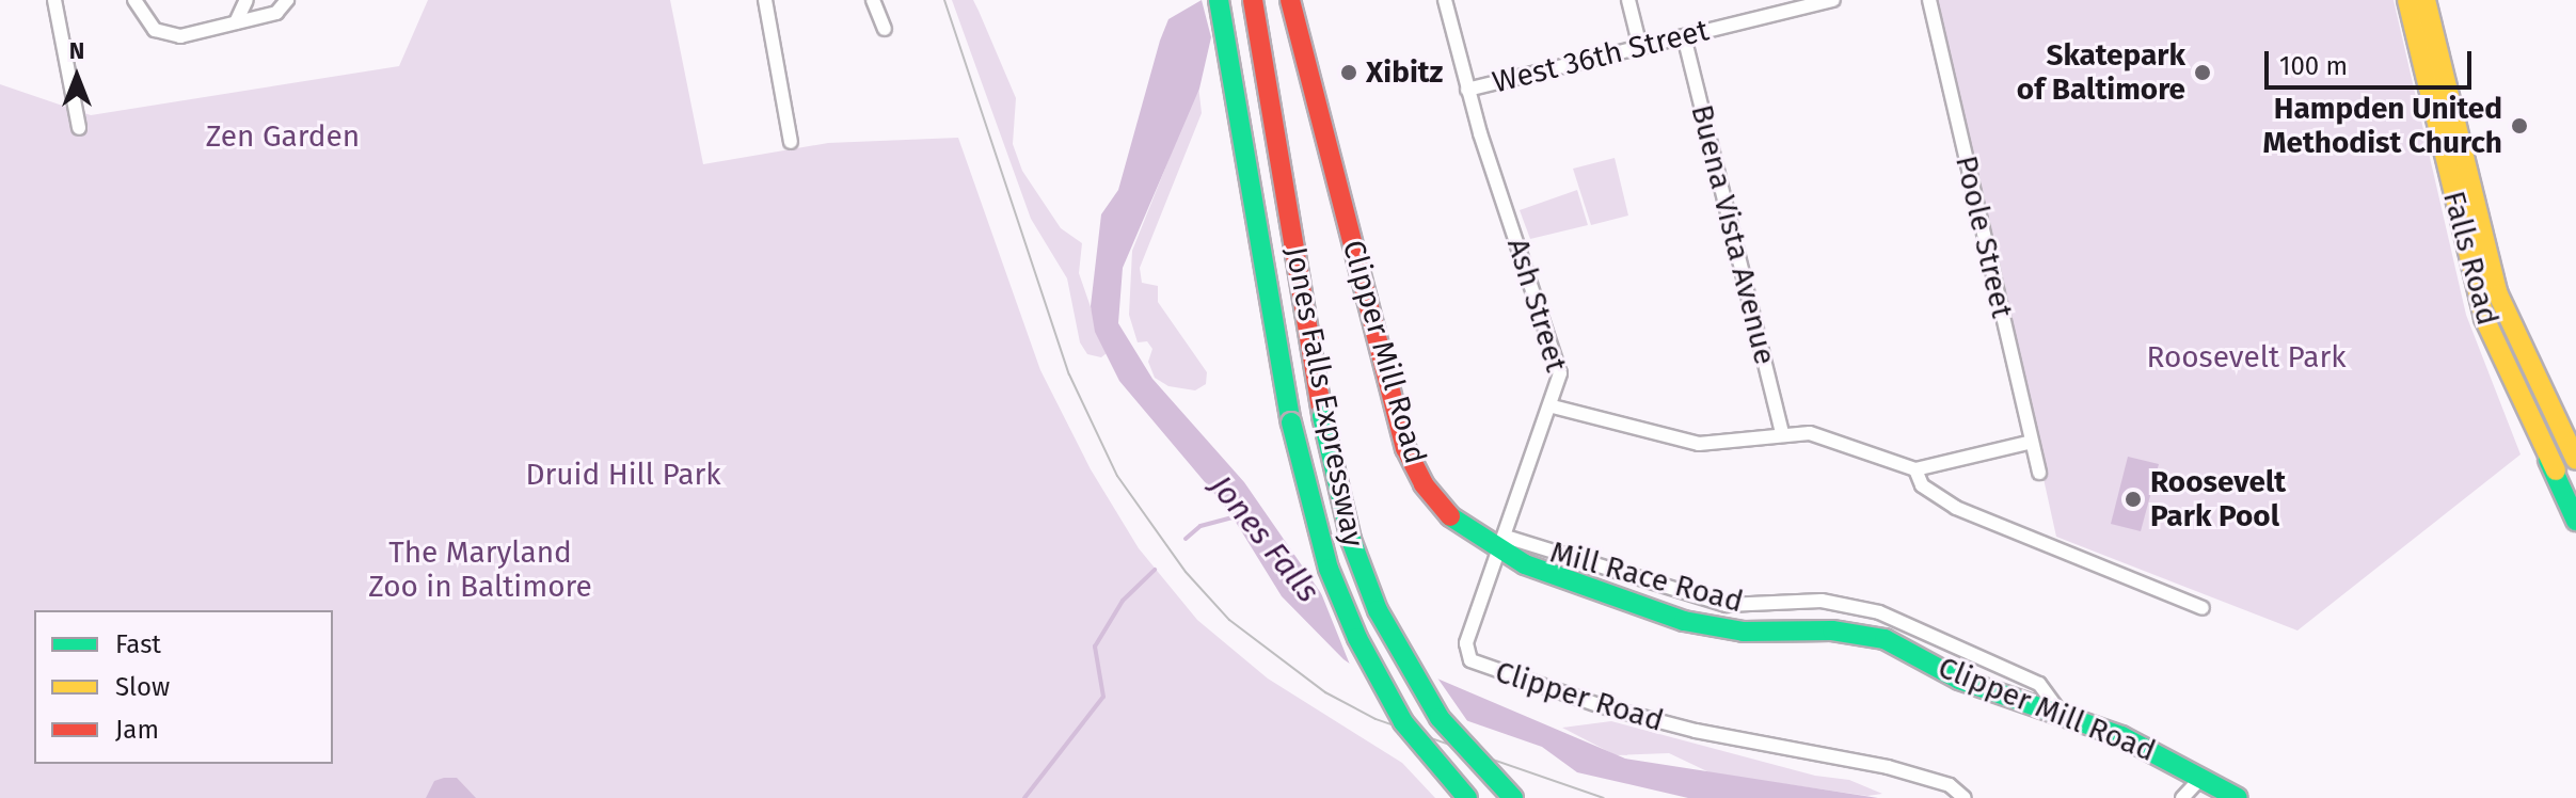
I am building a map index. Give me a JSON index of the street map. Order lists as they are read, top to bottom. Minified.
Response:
{"streets":{"main road":["Falls Road","Clipper Mill Road","Jones Falls Expressway"],"street":["West 36th Street","Buena Vista Avenue","Poole Street","Ash Street","Mill Race Road","Clipper Road"]},"crossings":[["West 36th Street","Buena Vista Avenue"],["West 36th Street","Ash Street"],["Ash Street","Clipper Mill Road"],["Ash Street","Mill Race Road"],["Ash Street","Clipper Road"],["Clipper Mill Road","Mill Race Road"]],"water":["Jones Falls"],"parks":["Zen Garden","Roosevelt Park","Druid Hill Park","The Maryland Zoo in Baltimore"],"places":["Xibitz","Skatepark of Baltimore","Hampden United Methodist Church","Roosevelt Park Pool"],"legend":["Fast","Slow","Jam"],"scale_bar":"100 m","north":"top"}
